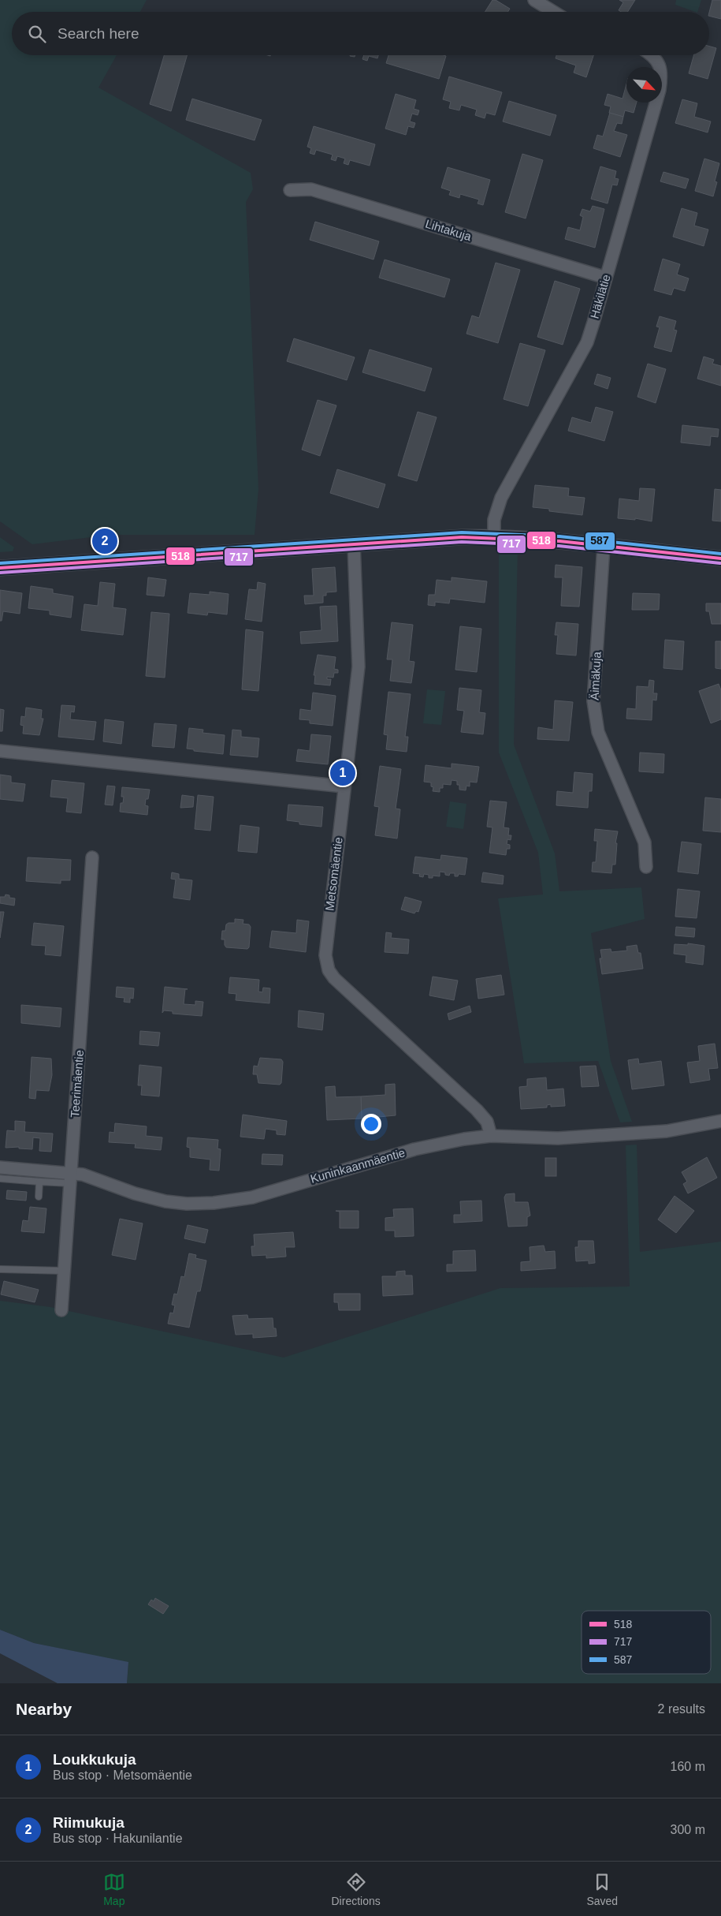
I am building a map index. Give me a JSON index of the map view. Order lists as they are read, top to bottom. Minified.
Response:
{"streets":{"street":["Lihtakuja","Häkilätie","Äimäkuja","Metsomäentie","Teerimäentie","Kuninkaanmäentie"]},"crossings":[["Lihtakuja","Häkilätie"],["Metsomäentie","Kuninkaanmäentie"],["Teerimäentie","Kuninkaanmäentie"]],"lines":["transit line 587","transit line 518","transit line 717"],"legend":["518","717","587"],"north":"bottom right","page":{"search":"Search here","pins":["2","1"],"heading":["Nearby","2 results"],"list":[{"mark":"1","name":"Loukkukuja","note":"Bus stop · Metsomäentie","value":"160 m"},{"mark":"2","name":"Riimukuja","note":"Bus stop · Hakunilantie","value":"300 m"}],"nav":["Map","Directions","Saved"]}}
